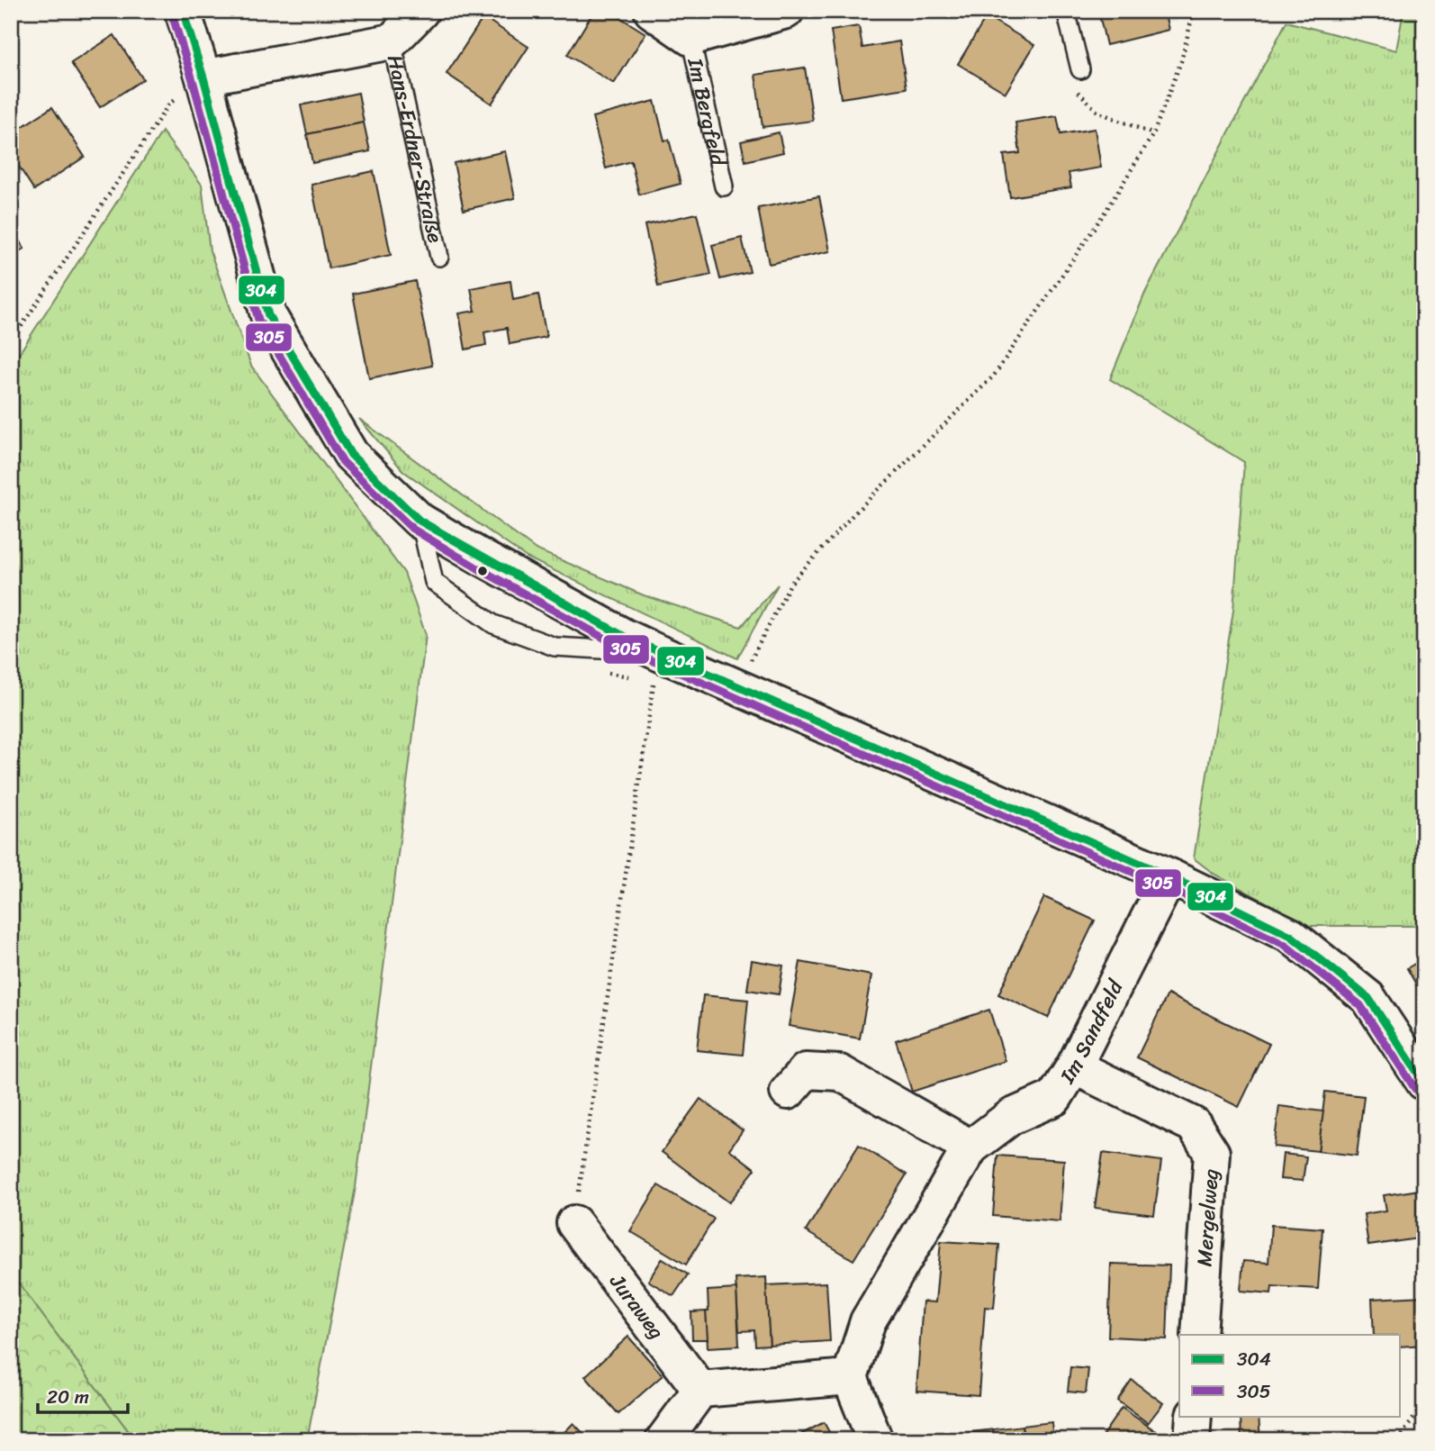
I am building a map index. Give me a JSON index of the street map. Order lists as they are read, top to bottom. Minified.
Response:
{"streets":{"street":["Im Bergfeld","Hans-Erdner-Straße","Im Sandfeld","Mergelweg","Juraweg"]},"crossings":[["Im Sandfeld","Mergelweg"]],"lines":["transit line 304","transit line 305"],"legend":["304","305"],"scale_bar":"20 m"}
